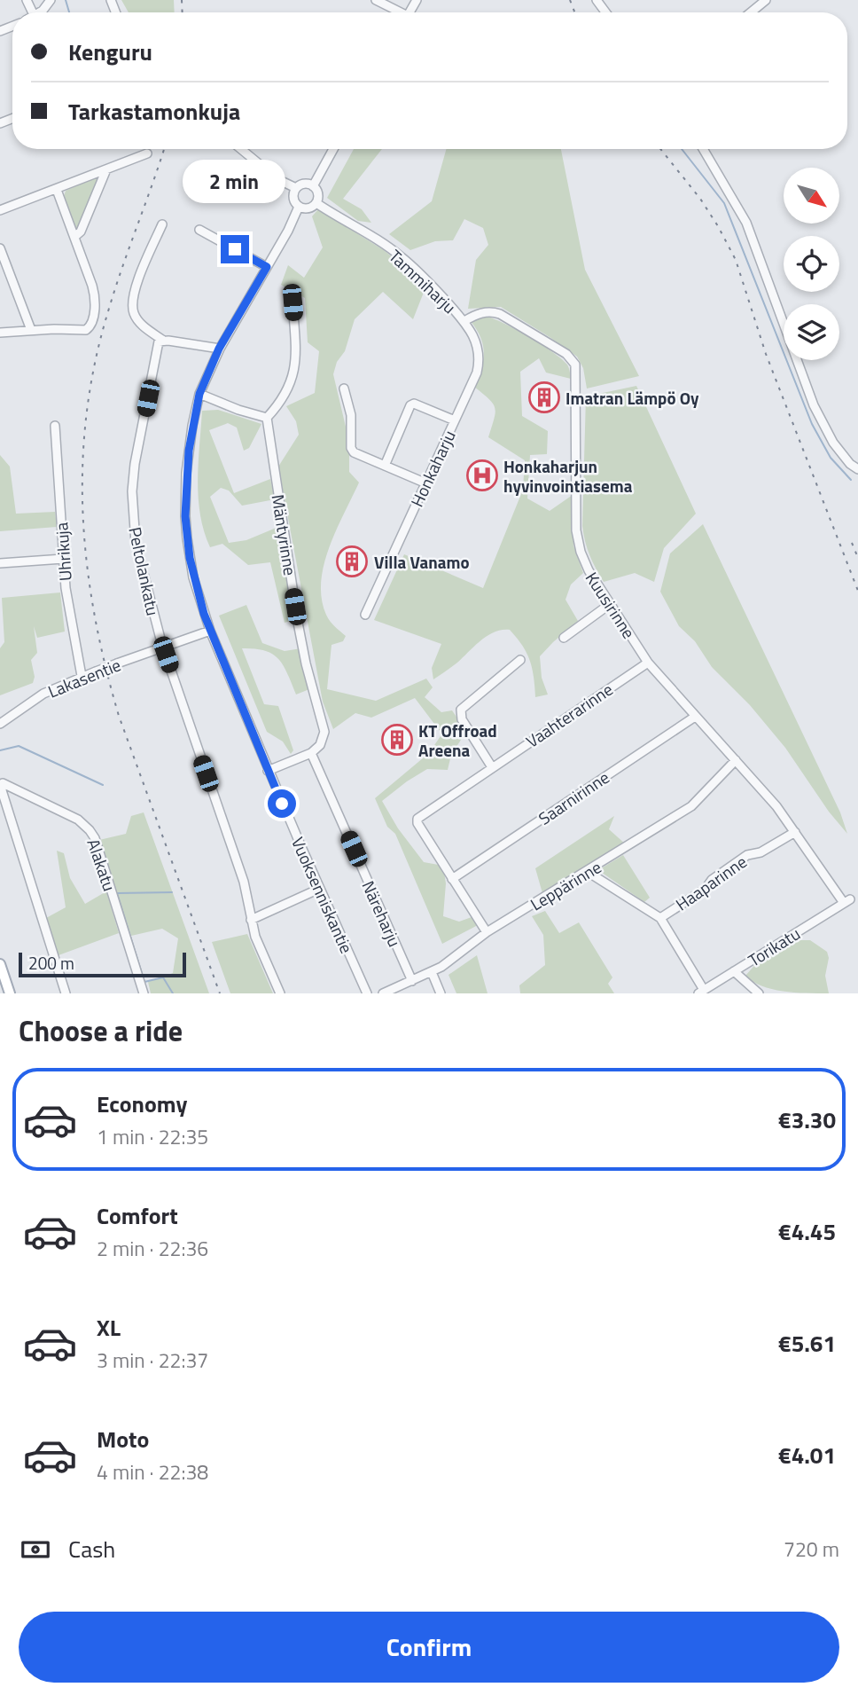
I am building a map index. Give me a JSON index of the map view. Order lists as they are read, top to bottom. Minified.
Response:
{"streets":{"street":["Tammiharju","Honkaharju","Mäntyrinne","Uhrikuja","Peltolankatu","Kuusirinne","Lakasentie","Vaahterarinne","Saarnirinne","Alakatu","Haaparinne","Leppärinne","Vuoksenniskantie","Näreharju","Torikatu"]},"crossings":[["Tammiharju","Honkaharju"],["Tammiharju","Kuusirinne"],["Tammiharju","Vuoksenniskantie"],["Honkaharju","Kuusirinne"],["Mäntyrinne","Näreharju"],["Uhrikuja","Lakasentie"],["Peltolankatu","Lakasentie"],["Kuusirinne","Vaahterarinne"],["Kuusirinne","Saarnirinne"],["Kuusirinne","Haaparinne"],["Kuusirinne","Leppärinne"],["Kuusirinne","Torikatu"],["Lakasentie","Vuoksenniskantie"],["Vaahterarinne","Saarnirinne"],["Vaahterarinne","Leppärinne"],["Leppärinne","Näreharju"]],"places":{"building":["Imatran Lämpö Oy","Villa Vanamo","KT Offroad Areena"],"hospital":["Honkaharjun hyvinvointiasema"]},"scale_bar":"200 m","north":"bottom right","page":{"banner":["Kenguru","Tarkastamonkuja"],"bubble":"2 min","scale":"200 m","heading":"Choose a ride","list":[{"name":"Economy","note":"1 min · 22:35","value":"€3.30"},{"name":"Comfort","note":"2 min · 22:36","value":"€4.45"},{"name":"XL","note":"3 min · 22:37","value":"€5.61"},{"name":"Moto","note":"4 min · 22:38","value":"€4.01"}],"pay":["Cash","720 m"],"buttons":"Confirm"}}
